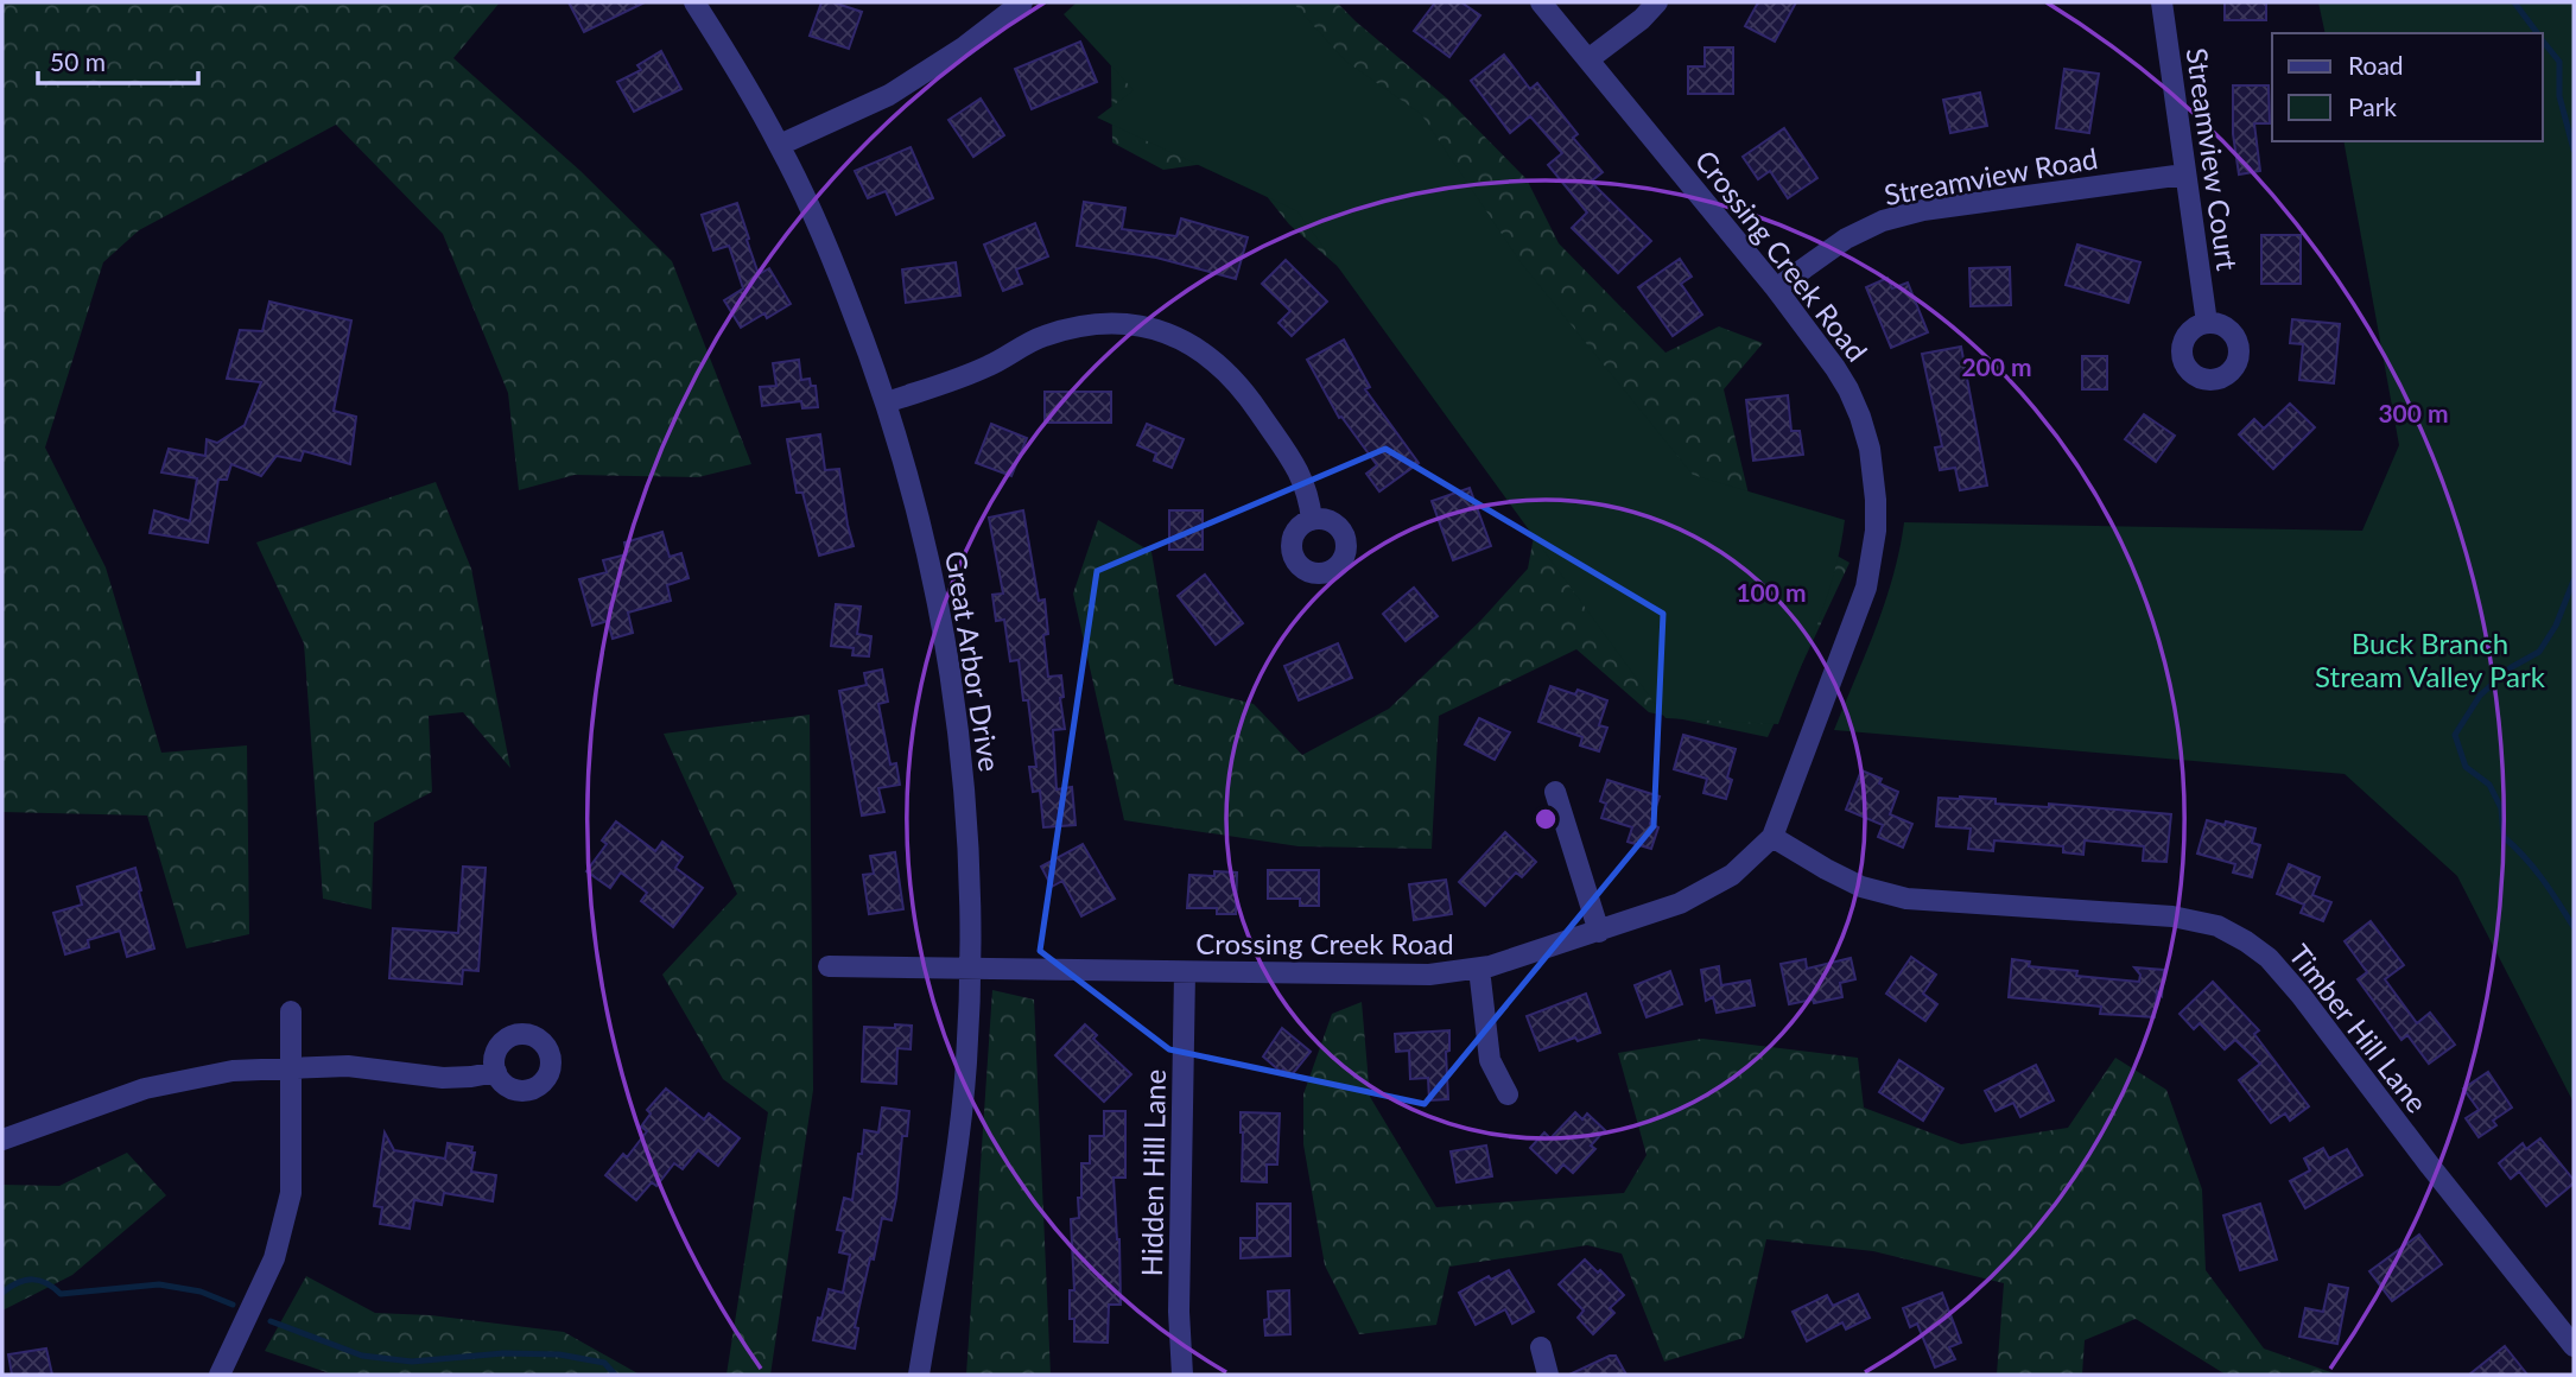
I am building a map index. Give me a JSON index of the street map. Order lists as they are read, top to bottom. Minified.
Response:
{"streets":{"street":["Streamview Court","Streamview Road","Crossing Creek Road","Great Arbor Drive","Timber Hill Lane","Hidden Hill Lane"]},"crossings":[["Streamview Court","Streamview Road"],["Streamview Road","Crossing Creek Road"],["Crossing Creek Road","Great Arbor Drive"],["Crossing Creek Road","Timber Hill Lane"],["Crossing Creek Road","Hidden Hill Lane"]],"parks":["Buck Branch Stream Valley Park"],"legend":["Road","Park"],"scale_bar":"50 m","rings":["200 m","300 m","100 m"]}
